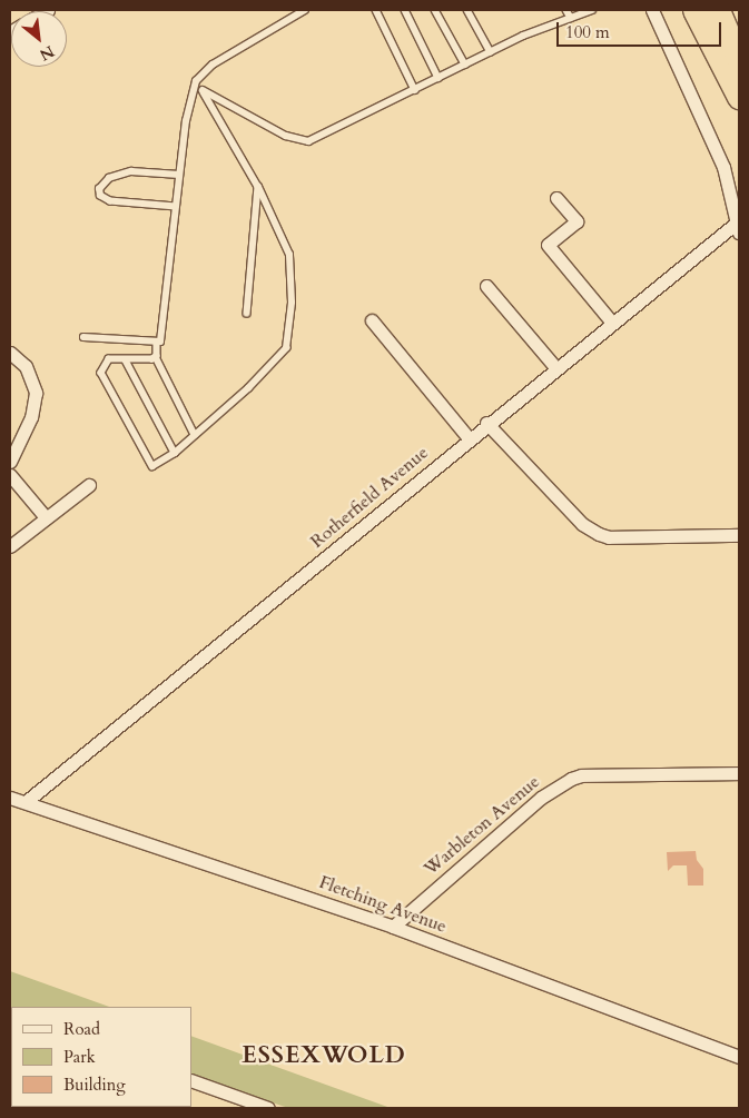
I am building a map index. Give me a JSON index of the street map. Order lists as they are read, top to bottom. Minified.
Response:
{"streets":{"street":["Rotherfield Avenue","Warbleton Avenue","Fletching Avenue"]},"crossings":[["Rotherfield Avenue","Fletching Avenue"],["Warbleton Avenue","Fletching Avenue"]],"districts":["ESSEXWOLD"],"legend":["Road","Park","Building"],"scale_bar":"100 m","north":"bottom right"}
